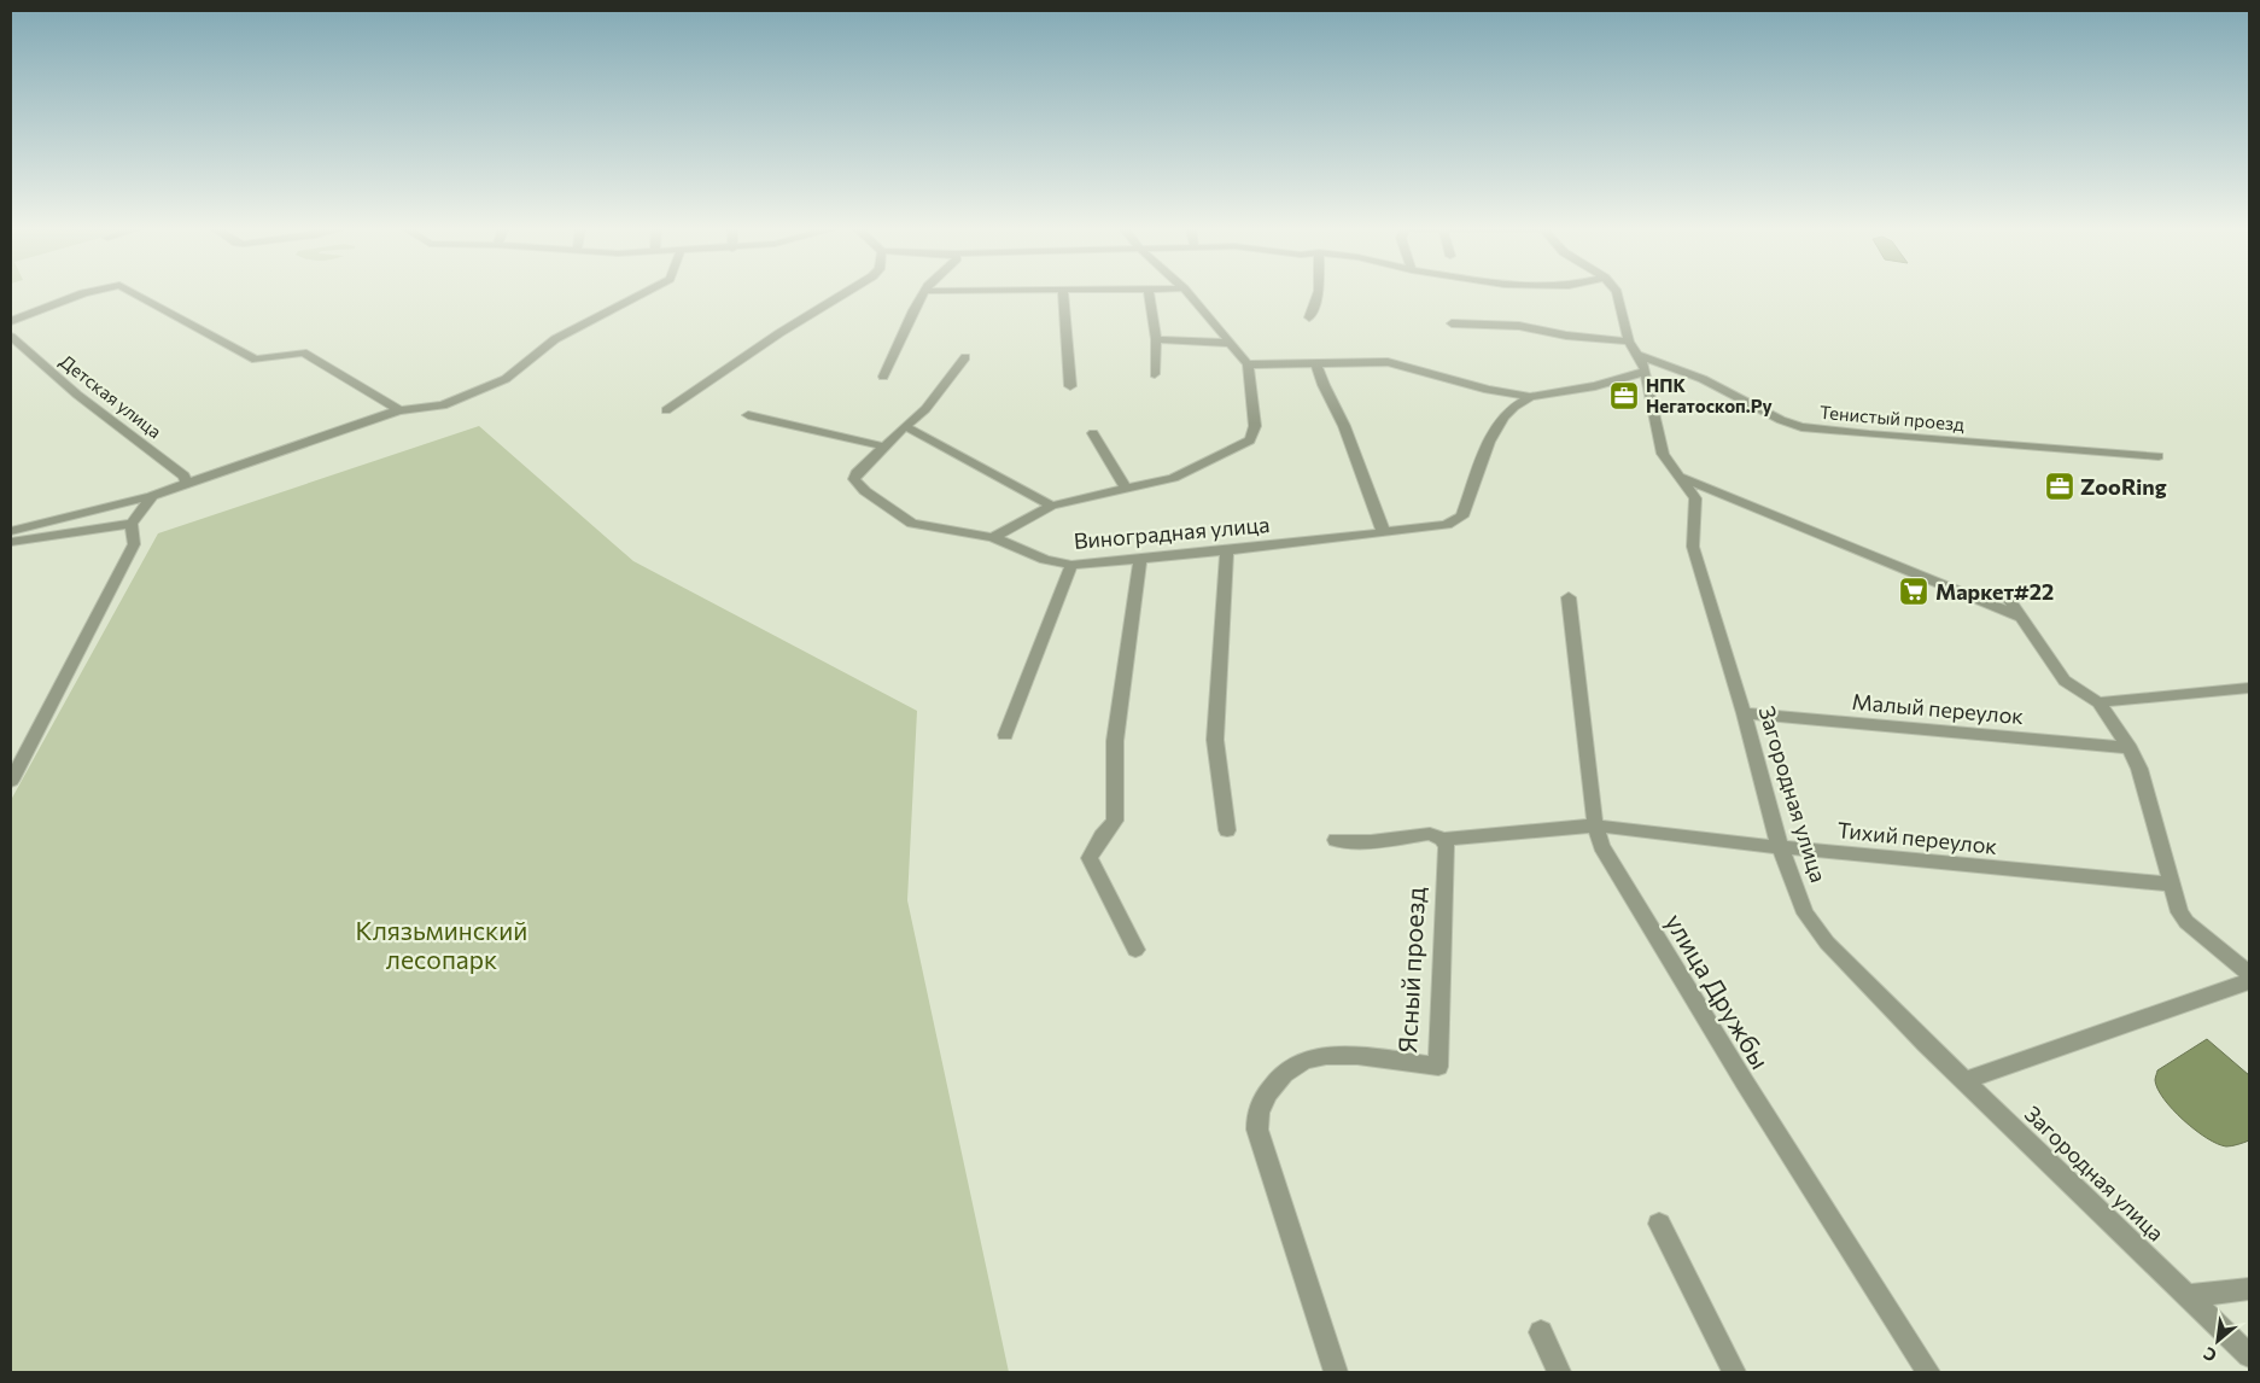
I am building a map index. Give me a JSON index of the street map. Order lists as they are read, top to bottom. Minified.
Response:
{"streets":{"street":["Детская улица","Тенистый проезд","Виноградная улица","Малый переулок","Загородная улица","Тихий переулок","Ясный проезд","улица Дружбы"]},"crossings":[["Тенистый проезд","Загородная улица"],["Малый переулок","Загородная улица"],["Загородная улица","Тихий переулок"],["Тихий переулок","Ясный проезд"],["Тихий переулок","улица Дружбы"]],"parks":["Клязьминский лесопарк"],"places":{"office":["НПК Негатоскоп.Ру","ZooRing"],"supermarket":["Маркет#22"]},"north":"bottom left"}
